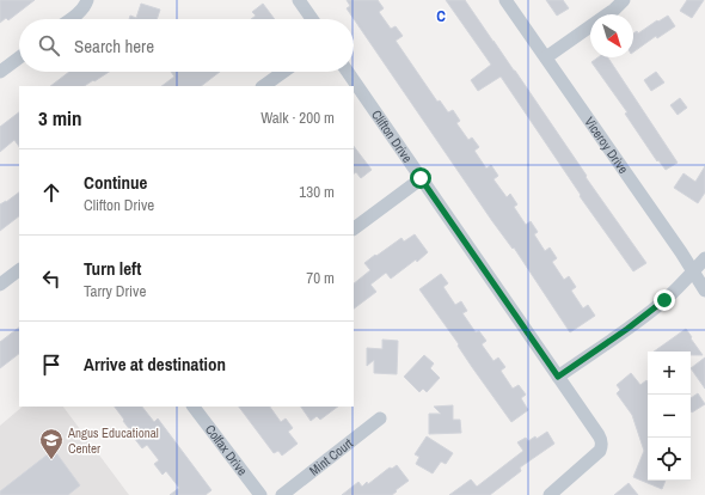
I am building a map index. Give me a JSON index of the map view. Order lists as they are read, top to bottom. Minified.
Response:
{"streets":{"street":["Clifton Drive","Viceroy Drive","Colfax Drive","Mint Court"]},"places":{"school or university":["Angus Educational Center"]},"north":"bottom right","page":{"search":"Search here","heading":["3 min","Walk · 200 m"],"list":[["Continue","Clifton Drive","130 m"],["Turn left","Tarry Drive","70 m"],"Arrive at destination"],"map_buttons":["+","−"]},"grid":{"columns":["C"]}}
